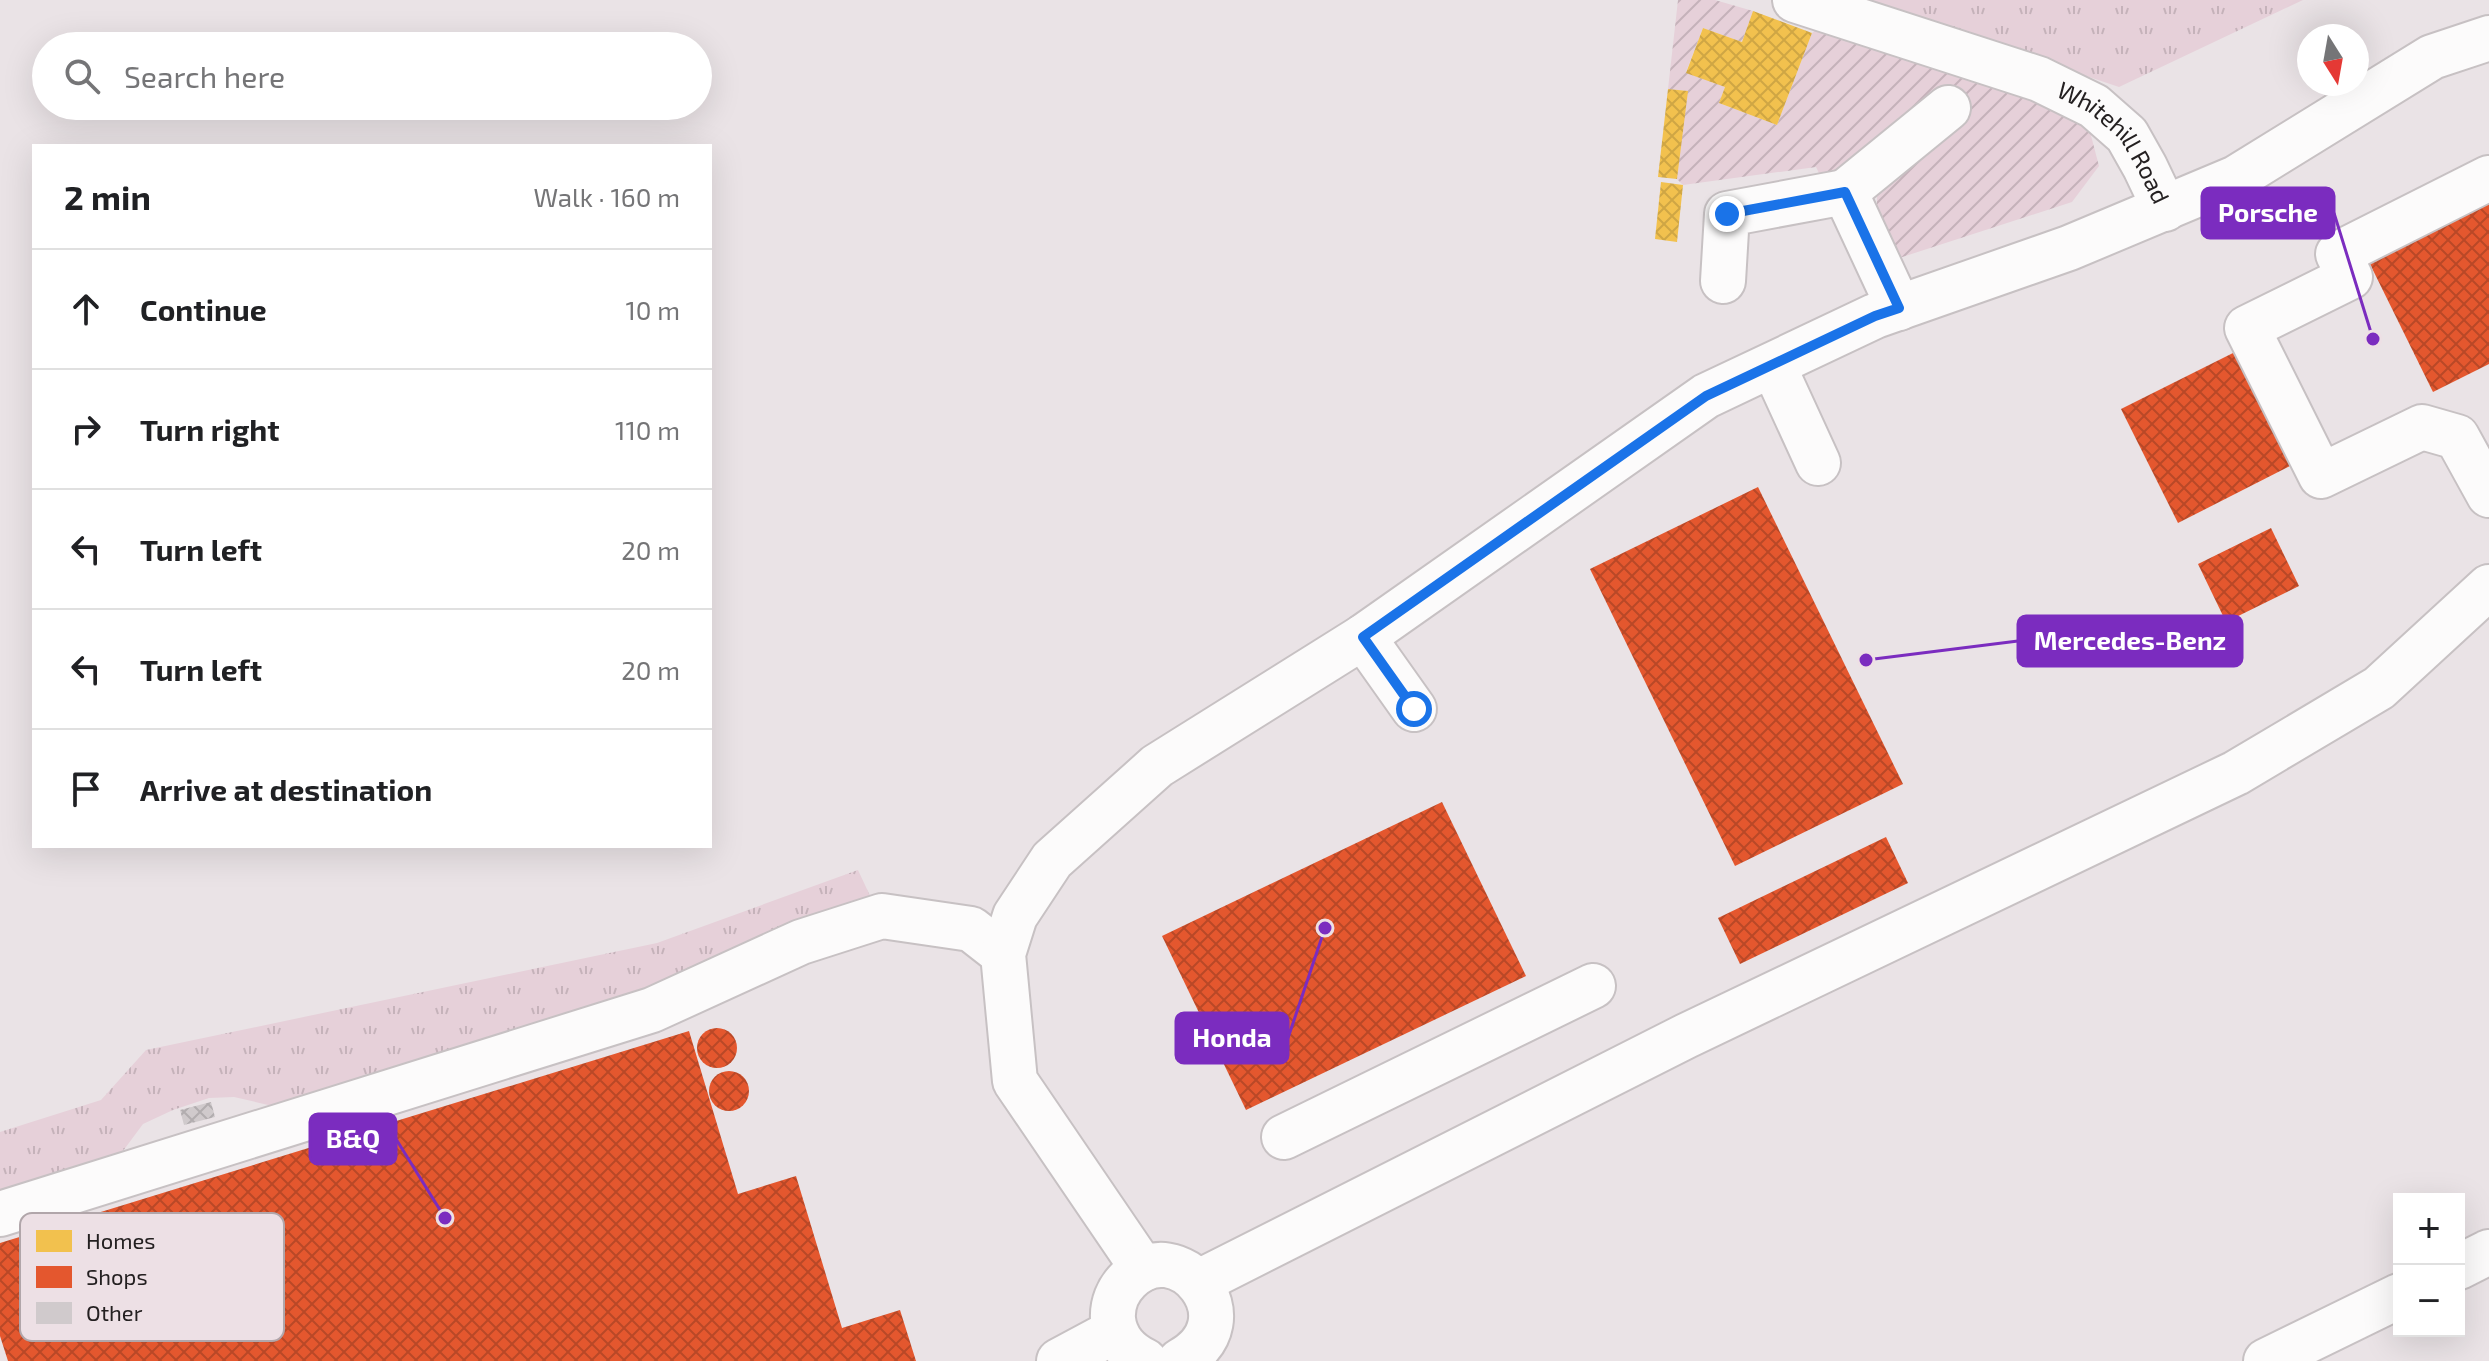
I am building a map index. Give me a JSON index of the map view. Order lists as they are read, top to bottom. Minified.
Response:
{"streets":{"street":["Whitehill Road"]},"places":["Porsche","Mercedes-Benz","Honda","B&Q"],"legend":["Homes","Shops","Other"],"north":"bottom","page":{"search":"Search here","heading":["2 min","Walk · 160 m"],"list":[["Continue","10 m"],["Turn right","110 m"],["Turn left","20 m"],["Turn left","20 m"],"Arrive at destination"],"map_buttons":["+","−"]}}
